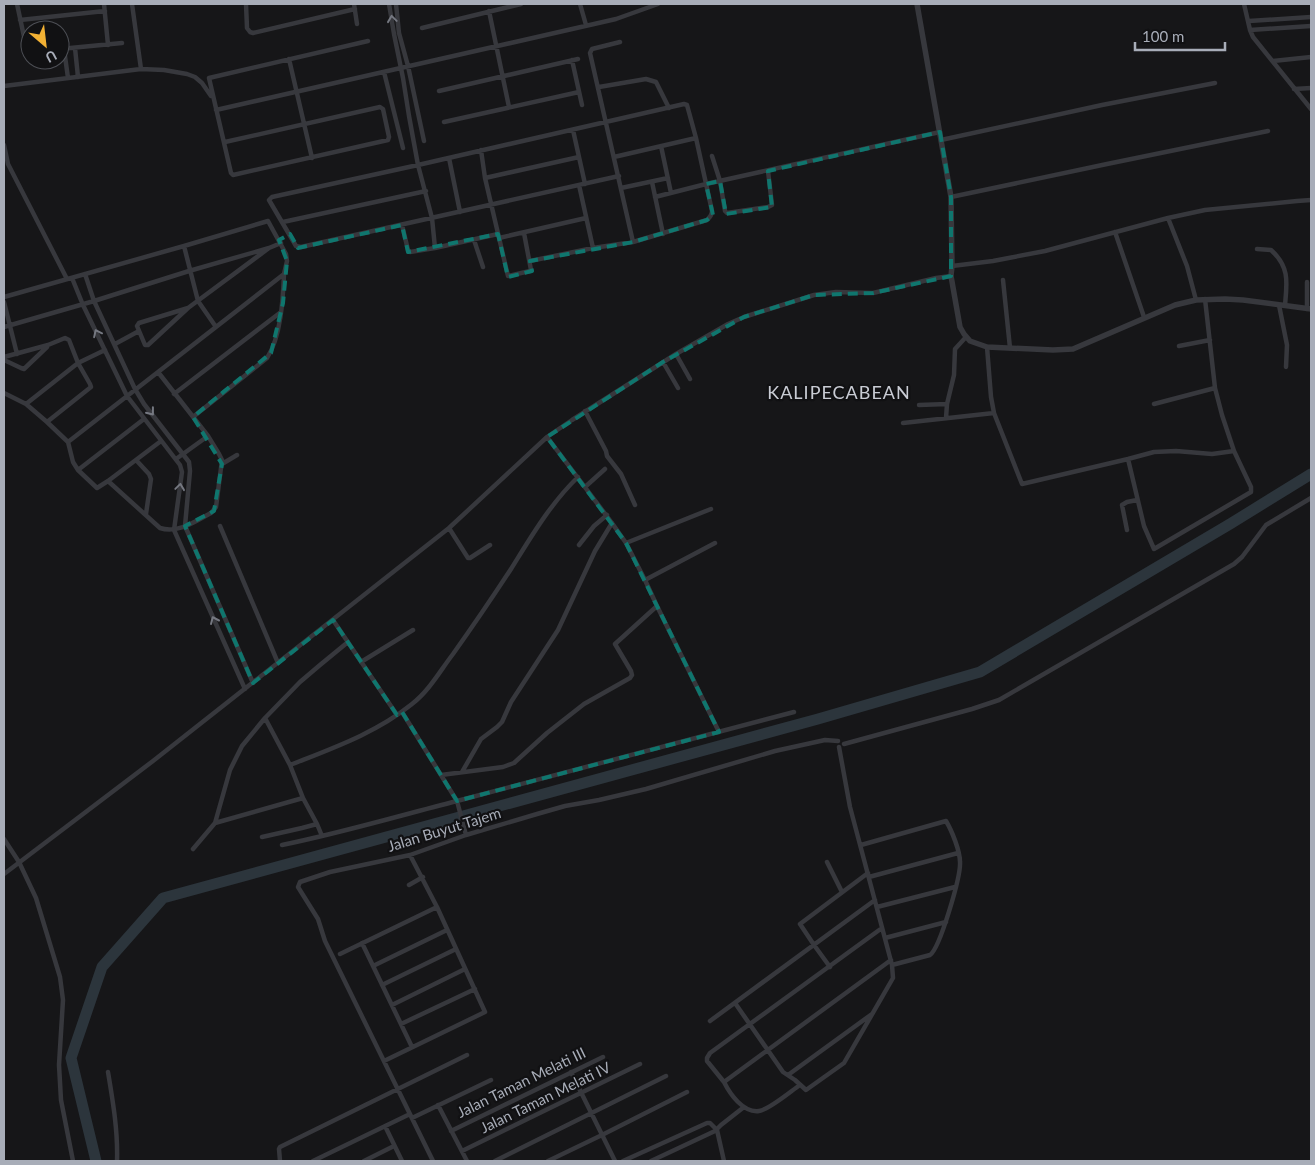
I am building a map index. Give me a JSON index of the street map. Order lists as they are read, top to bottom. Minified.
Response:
{"streets":{"street":["Jalan Buyut Tajem","Jalan Taman Melati III","Jalan Taman Melati IV"]},"districts":["KALIPECABEAN"],"scale_bar":"100 m","north":"bottom right"}
